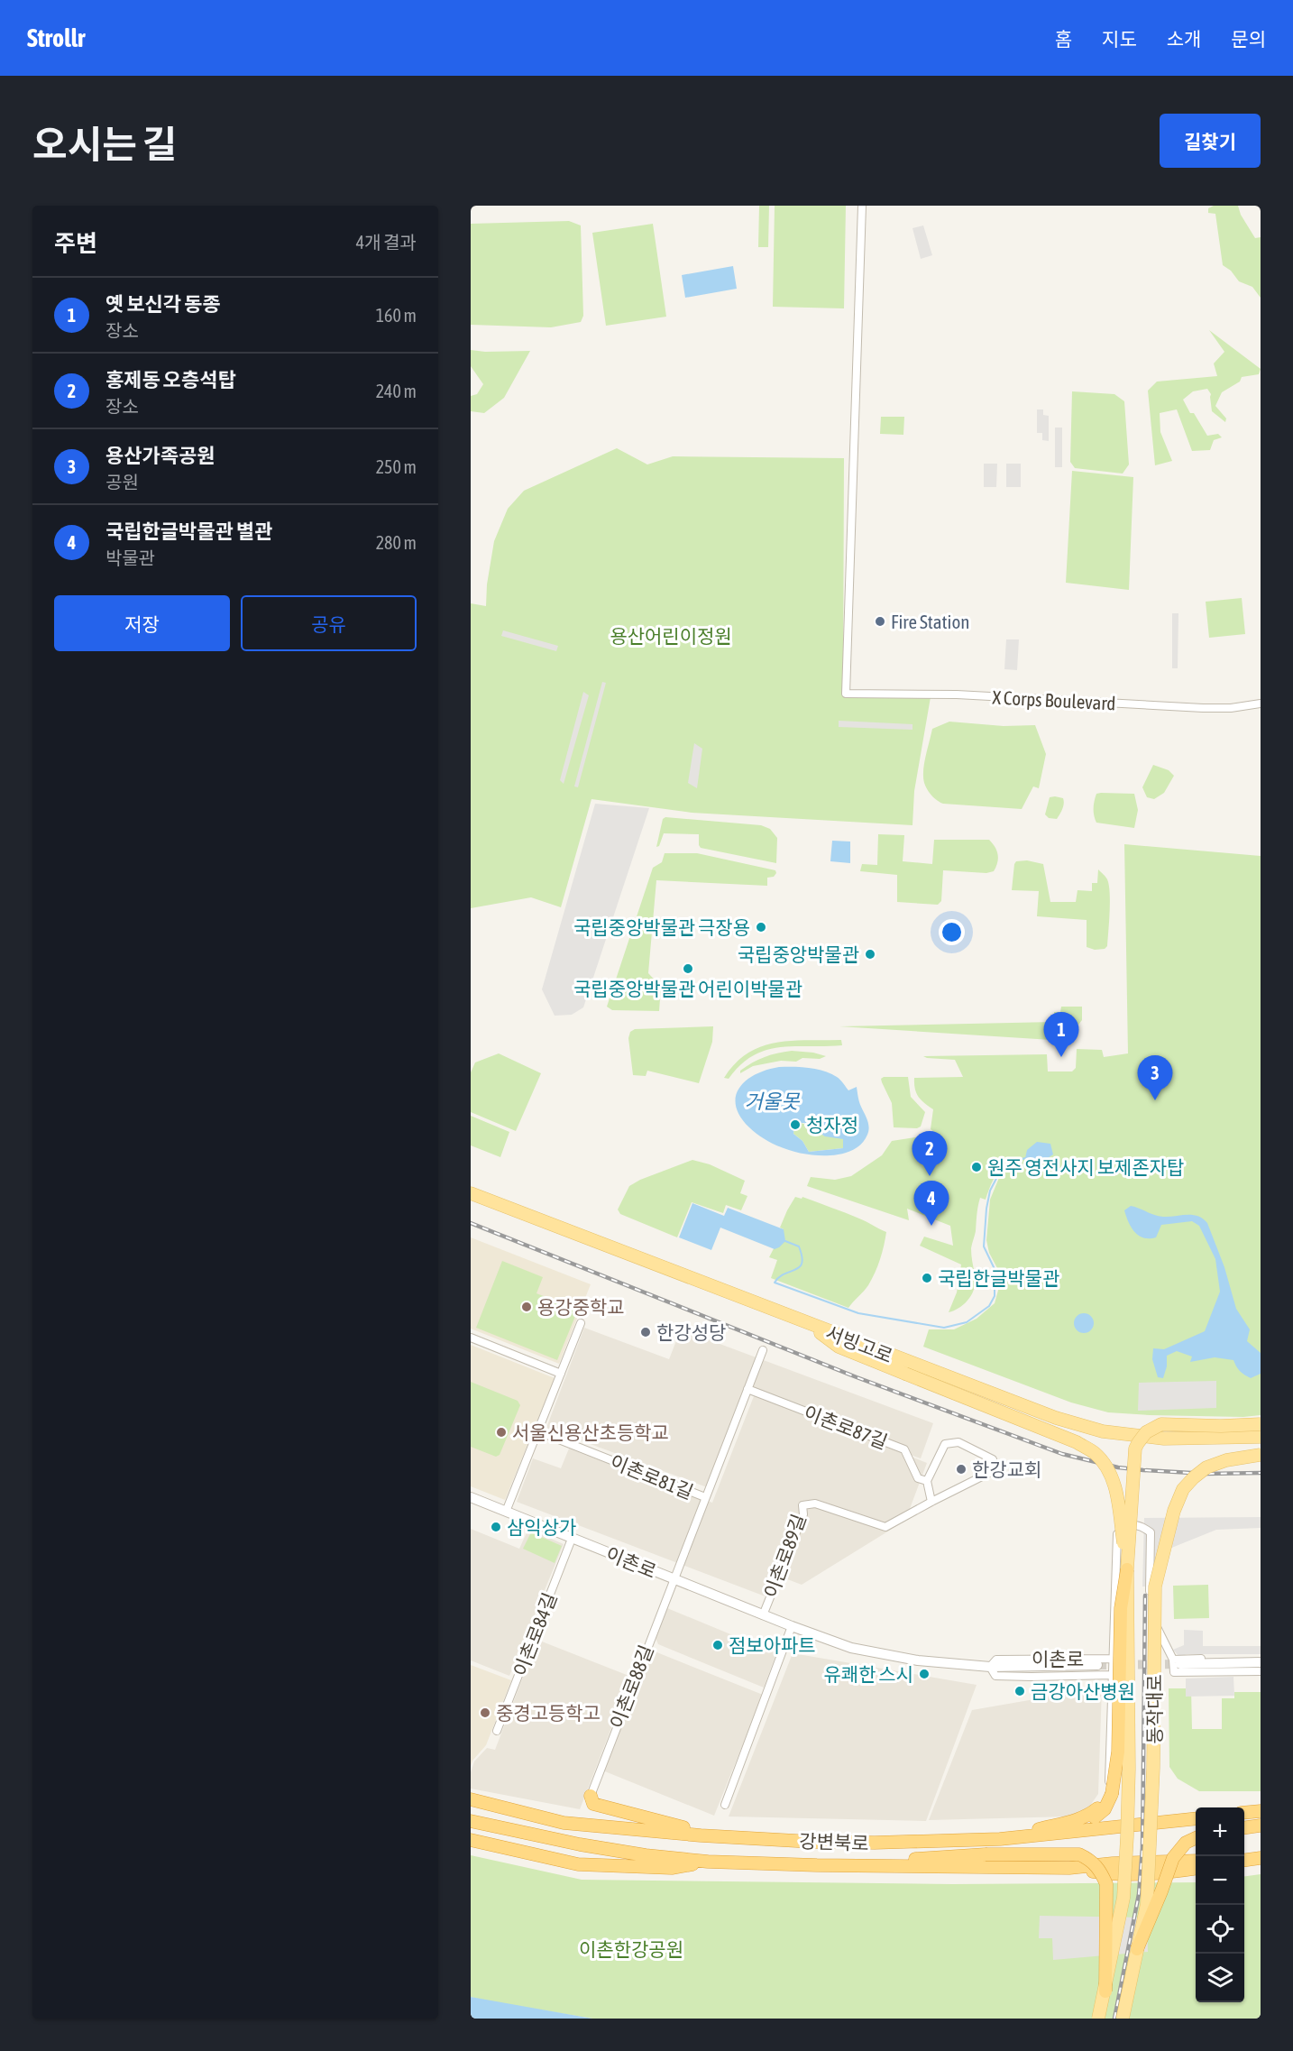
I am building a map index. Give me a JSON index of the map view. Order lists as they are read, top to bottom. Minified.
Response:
{"streets":{"highway":["강변북로"],"main road":["서빙고로","동작대로"],"street":["X Corps Boulevard","이촌로87길","이촌로81길","이촌로89길","이촌로","이촌로84길","이촌로88길"]},"crossings":[["이촌로87길","이촌로89길"],["이촌로89길","이촌로"],["이촌로","이촌로84길"],["이촌로","이촌로88길"]],"water":["거울못"],"parks":["용산어린이정원","이촌한강공원"],"places":["Fire Station","국립중앙박물관 극장용","국립중앙박물관","국립중앙박물관 어린이박물관","청자정","원주 영전사지 보제존자탑","국립한글박물관","용강중학교","한강성당","서울신용산초등학교","한강교회","삼익상가","점보아파트","유쾌한 스시","금강아산병원","중경고등학고"],"page":{"header":"Strollr","nav":["홈","지도","소개","문의"],"title":"오시는 길","buttons":["길찾기",["저장","공유"]],"heading":["주변","4개 결과"],"list":[{"mark":"1","name":"옛 보신각 동종","note":"장소","value":"160 m"},{"mark":"2","name":"홍제동 오층석탑","note":"장소","value":"240 m"},{"mark":"3","name":"용산가족공원","note":"공원","value":"250 m"},{"mark":"4","name":"국립한글박물관 별관","note":"박물관","value":"280 m"}],"pins":["1","3","2","4"],"map_buttons":["+","−"]}}
